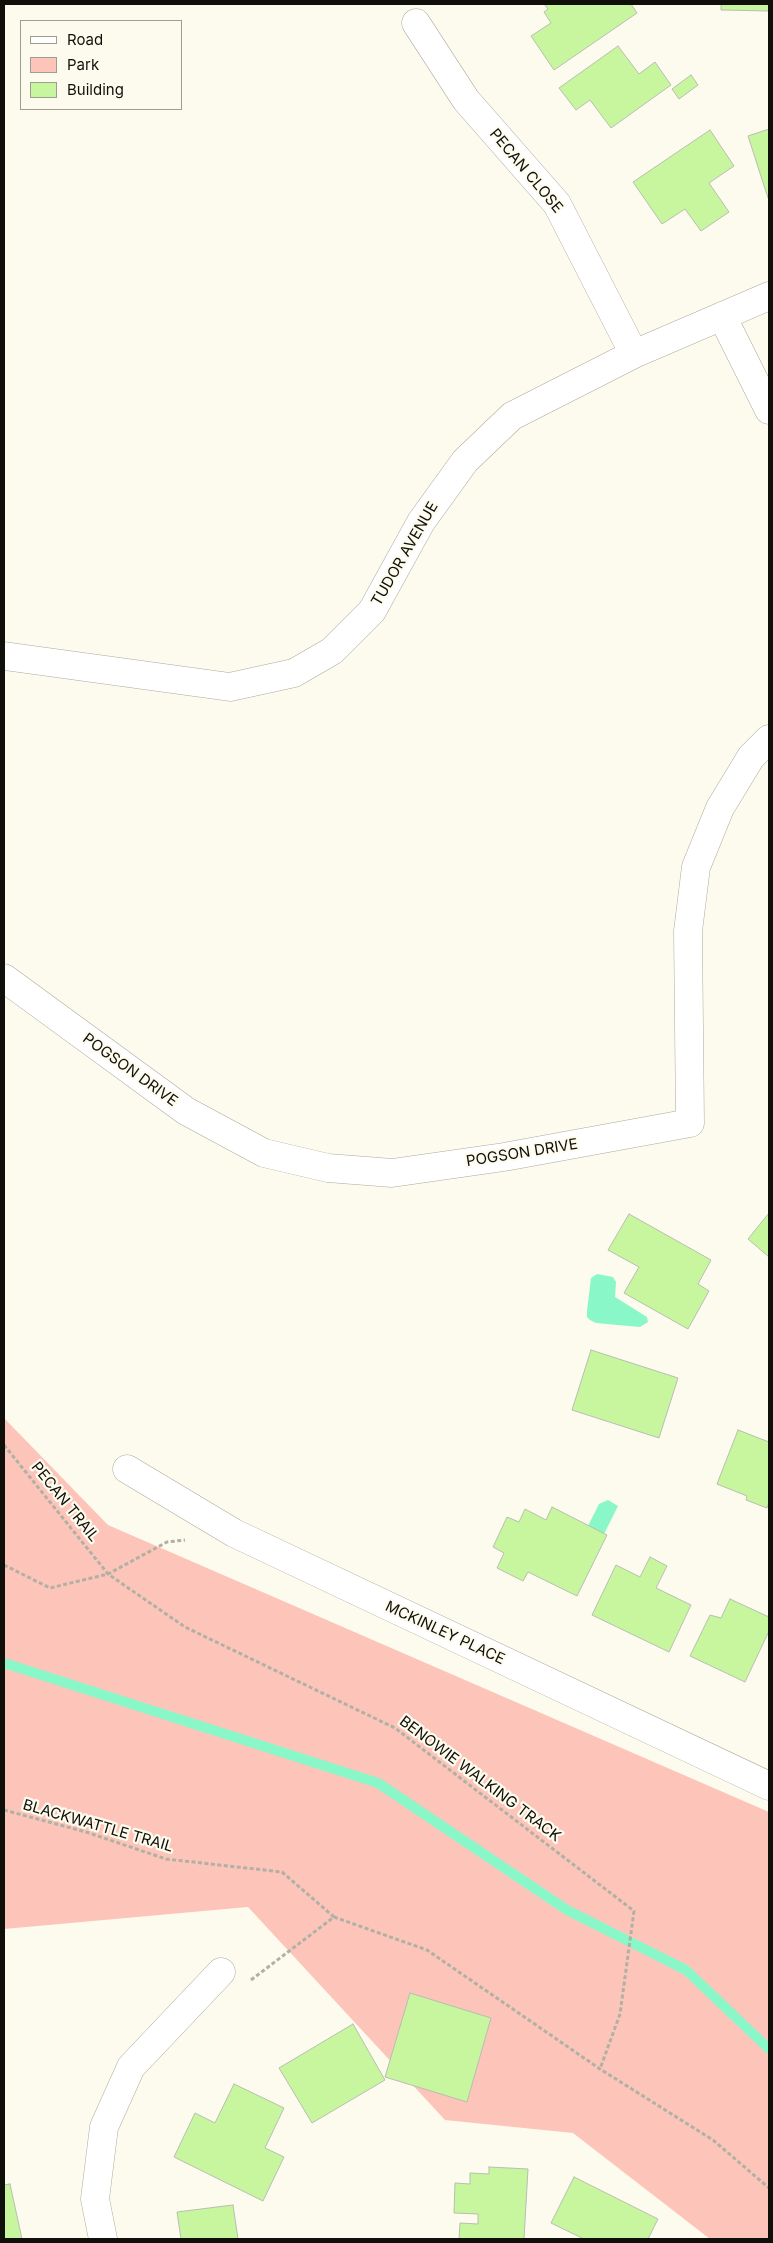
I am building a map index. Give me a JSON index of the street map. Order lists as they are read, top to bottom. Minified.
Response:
{"streets":{"street":["PECAN CLOSE","TUDOR AVENUE","POGSON DRIVE","MCKINLEY PLACE"],"path":["PECAN TRAIL","BENOWIE WALKING TRACK","BLACKWATTLE TRAIL"]},"crossings":[["PECAN CLOSE","TUDOR AVENUE"],["PECAN TRAIL","BENOWIE WALKING TRACK"]],"legend":["Road","Park","Building"]}
